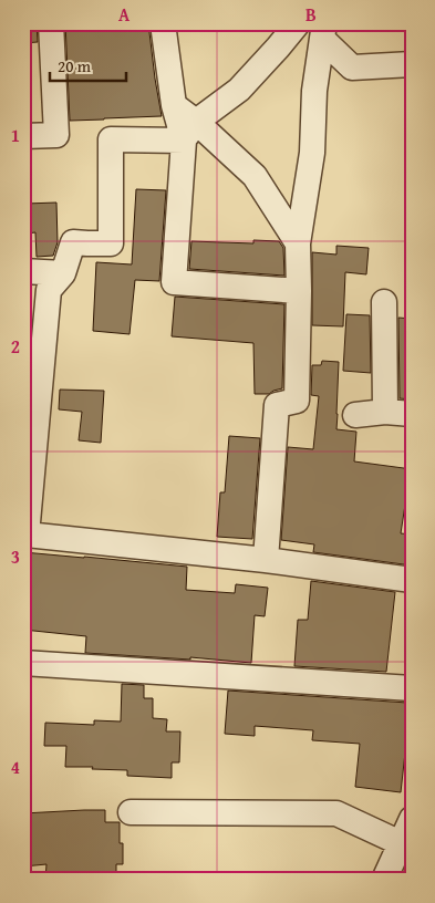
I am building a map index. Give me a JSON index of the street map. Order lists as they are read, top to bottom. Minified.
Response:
{"scale_bar":"20 m","grid":{"columns":["A","B"],"rows":["1","2","3","4"]}}
